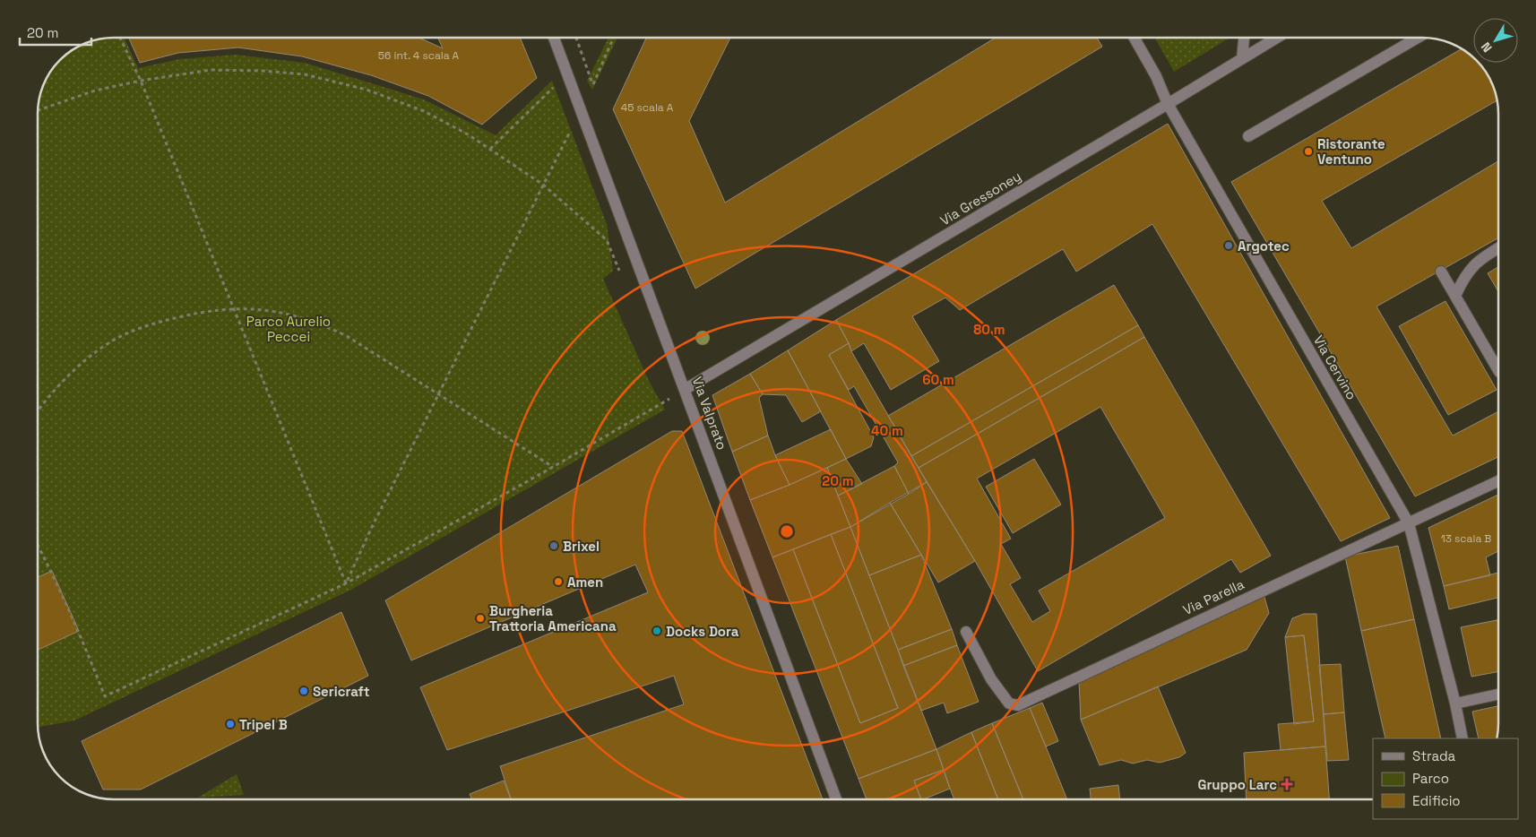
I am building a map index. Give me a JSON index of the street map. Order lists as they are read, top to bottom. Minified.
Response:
{"streets":{"street":["Via Gressoney","Via Cervino","Via Valprato","Via Parella"]},"crossings":[["Via Gressoney","Via Cervino"],["Via Gressoney","Via Valprato"],["Via Cervino","Via Parella"]],"parks":["Parco Aurelio Peccei"],"places":{"other":["Ristorante Ventuno","Argotec","Brixel","Amen","Burgheria Trattoria Americana","Docks Dora","Sericraft","Tripel B"],"health":["Gruppo Larc"]},"house_numbers":["56 int. 4 scala A","45 scala A","13 scala B"],"legend":["Strada","Parco","Edificio"],"scale_bar":"20 m","north":"bottom left","rings":["80 m","60 m","40 m","20 m"]}
